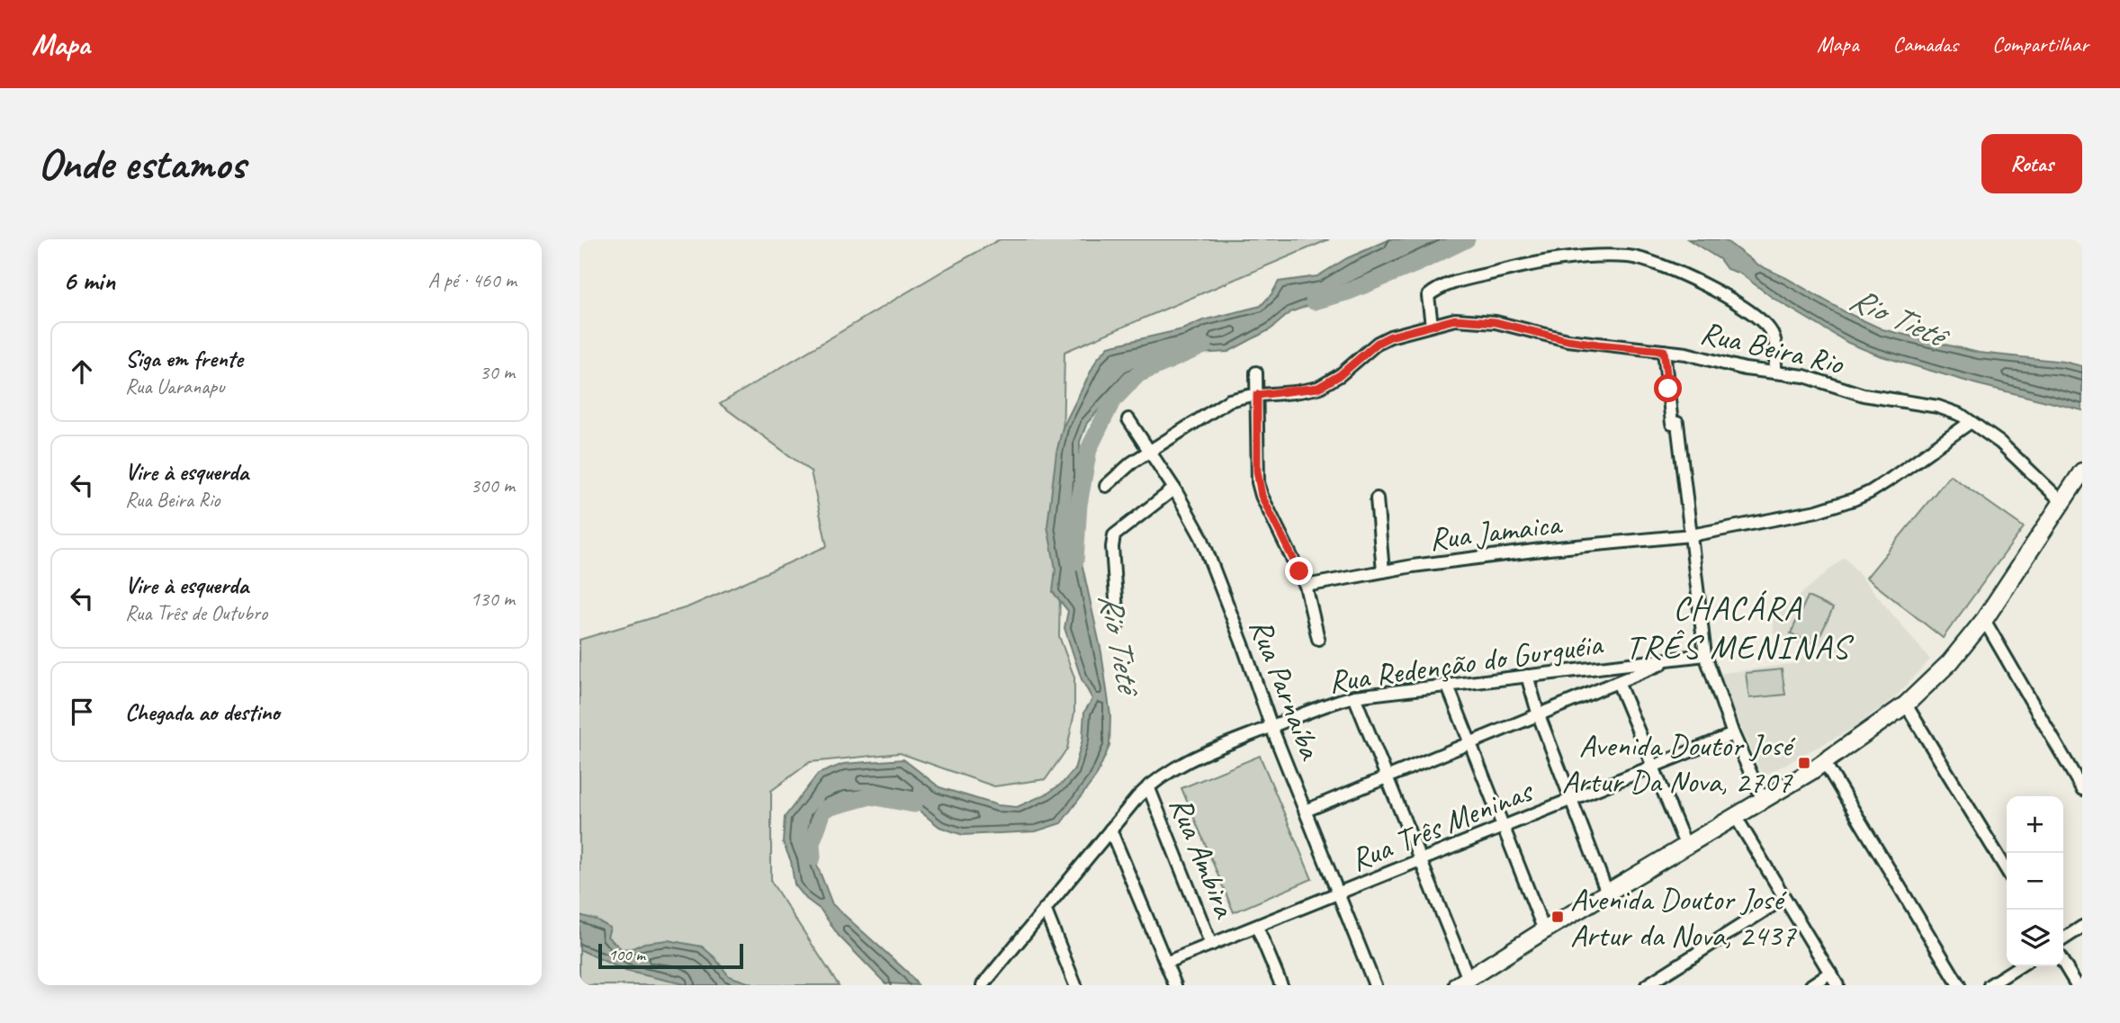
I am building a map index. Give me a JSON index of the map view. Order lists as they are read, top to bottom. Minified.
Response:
{"streets":{"street":["Rua Beira Rio","Rua Jamaica","Rua Redenção do Gurguéia","Rua Parnaíba","Rua Três Meninas","Rua Ambira"]},"crossings":[["Rua Beira Rio","Rua Jamaica"],["Rua Beira Rio","Rua Parnaíba"],["Rua Redenção do Gurguéia","Rua Parnaíba"],["Rua Redenção do Gurguéia","Rua Ambira"],["Rua Parnaíba","Rua Três Meninas"],["Rua Três Meninas","Rua Ambira"]],"districts":["CHACÁRA TRÊS MENINAS"],"water":["Rio Tietê"],"places":{"transit":["Avenida Doutor José Artur Da Nova, 2707","Avenida Doutor José Artur da Nova, 2437"]},"scale_bar":"100 m","page":{"header":"Mapa","nav":["Mapa","Camadas","Compartilhar"],"buttons":"Rotas","title":"Onde estamos","heading":["6 min","A pé · 460 m"],"list":[["Siga em frente","Rua Uaranapu","30 m"],["Vire à esquerda","Rua Beira Rio","300 m"],["Vire à esquerda","Rua Três de Outubro","130 m"],"Chegada ao destino"],"map_buttons":["+","−"],"scale":"100 m"}}
